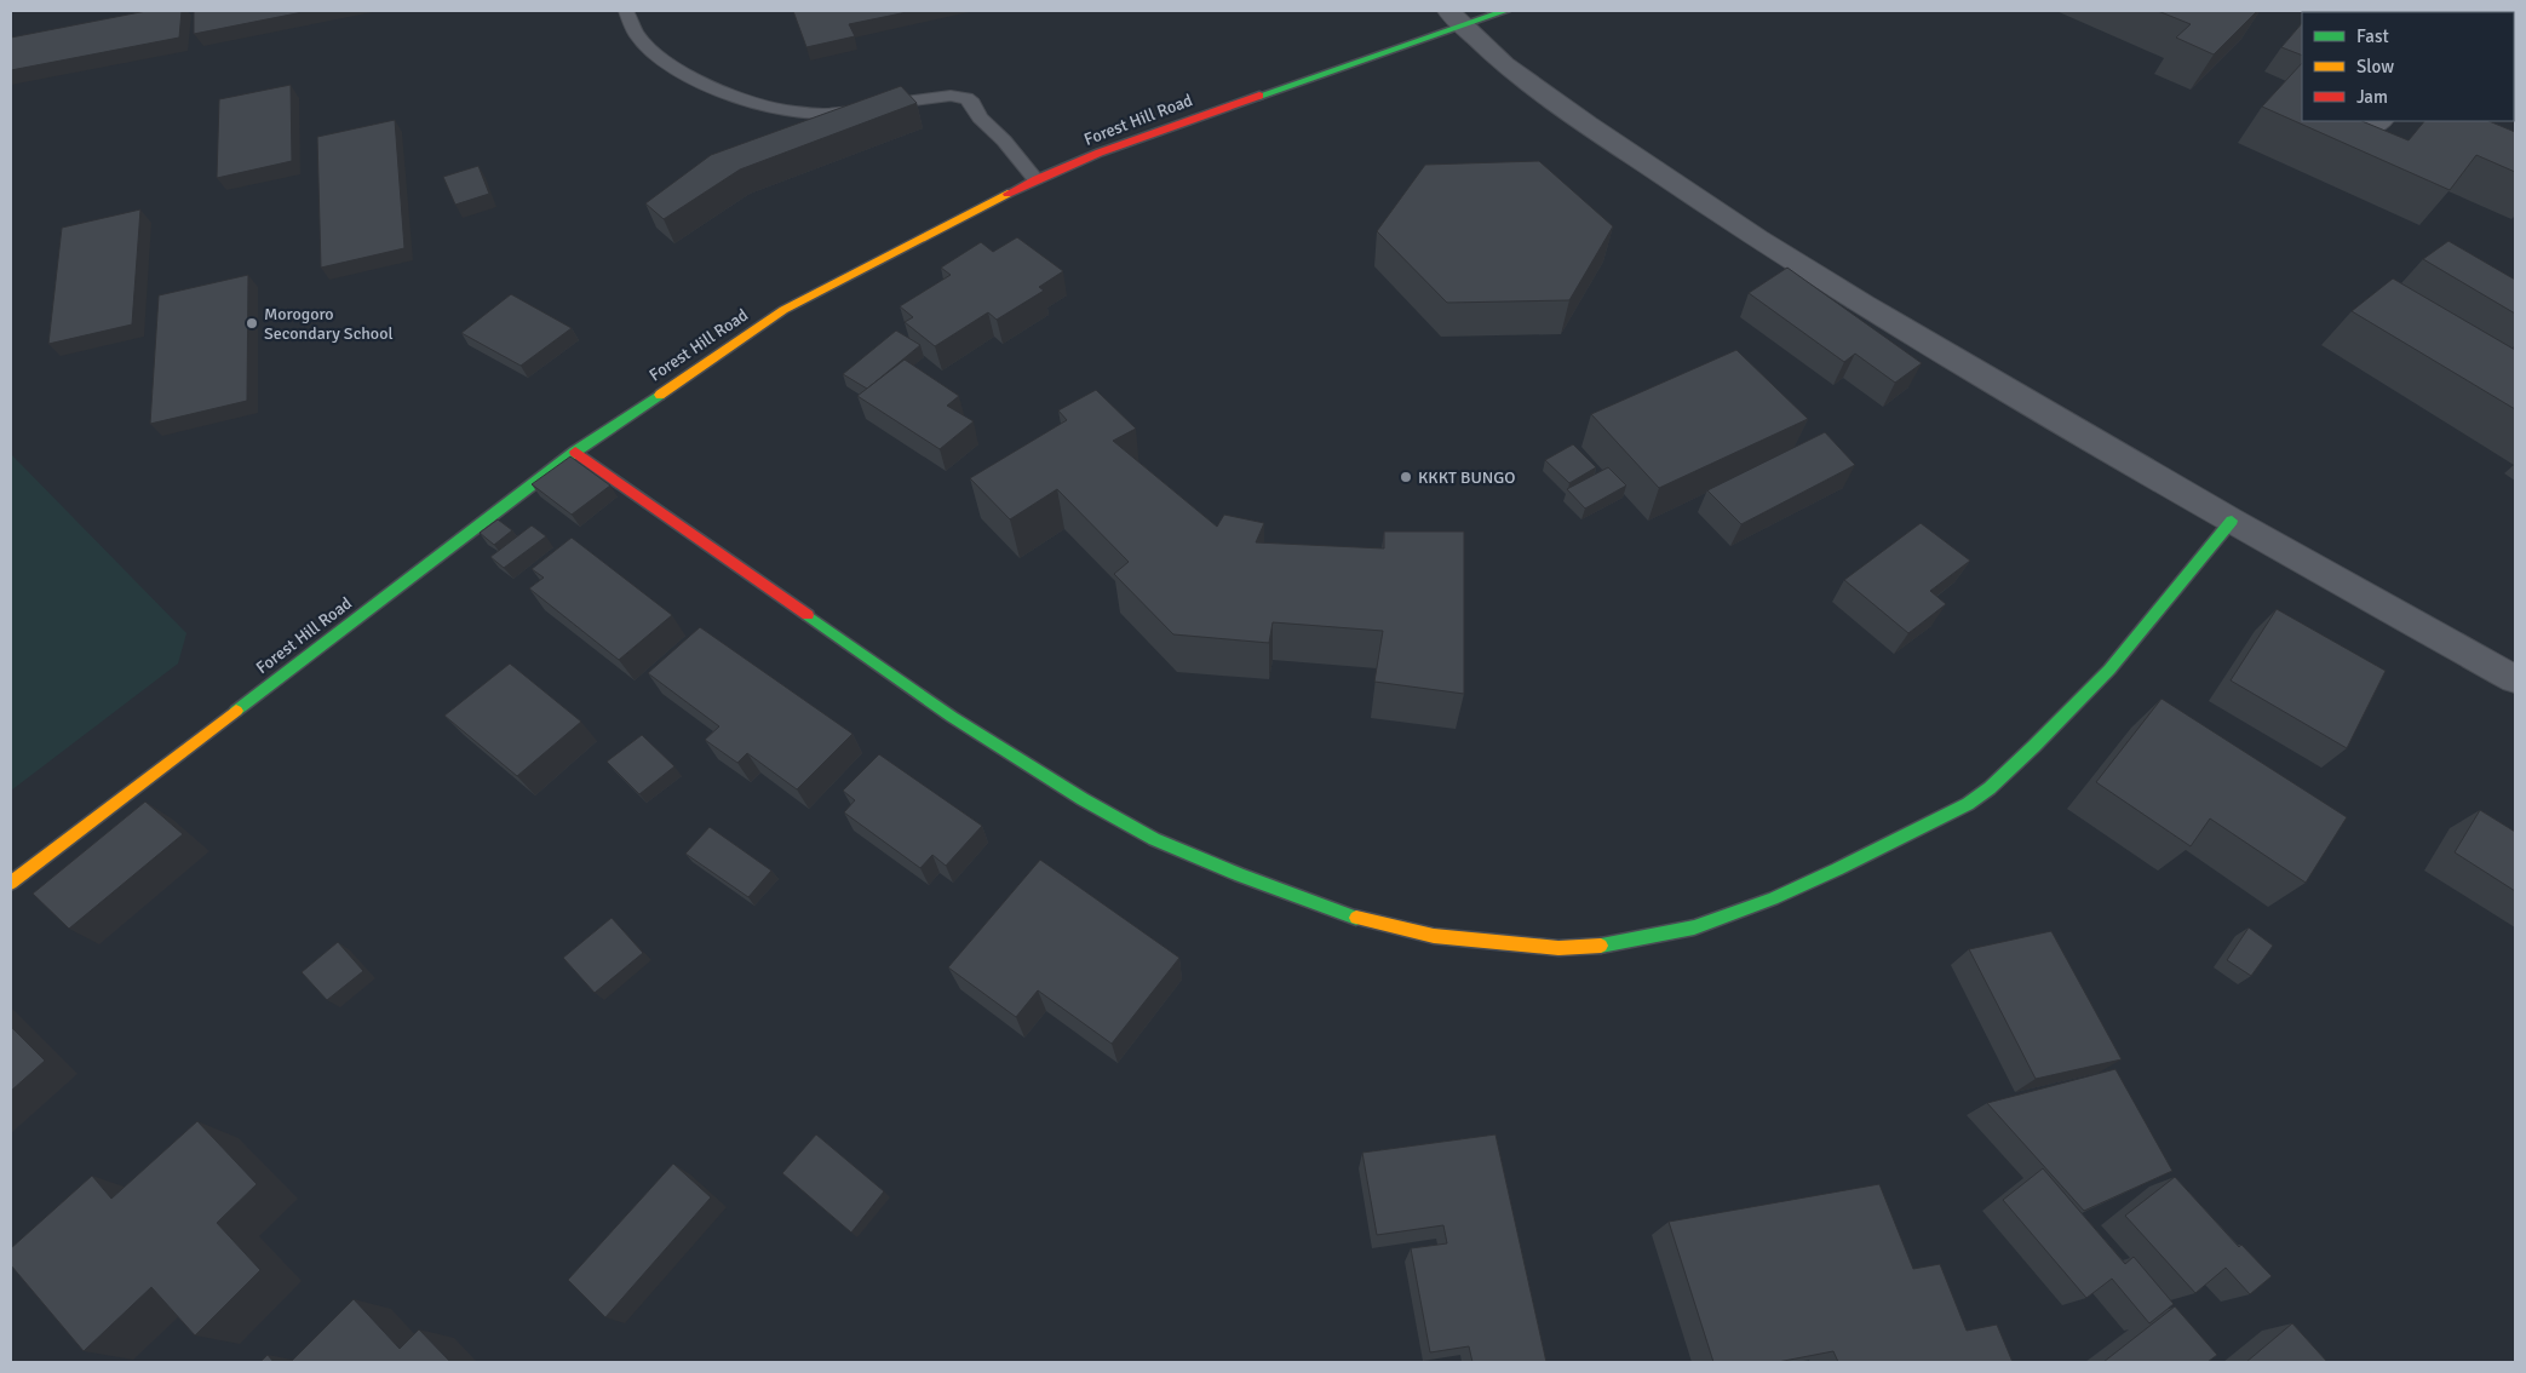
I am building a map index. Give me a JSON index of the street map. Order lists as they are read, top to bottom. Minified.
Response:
{"streets":{"street":["Forest Hill Road"]},"places":["Morogoro Secondary School","KKKT BUNGO"],"legend":["Fast","Slow","Jam"]}
